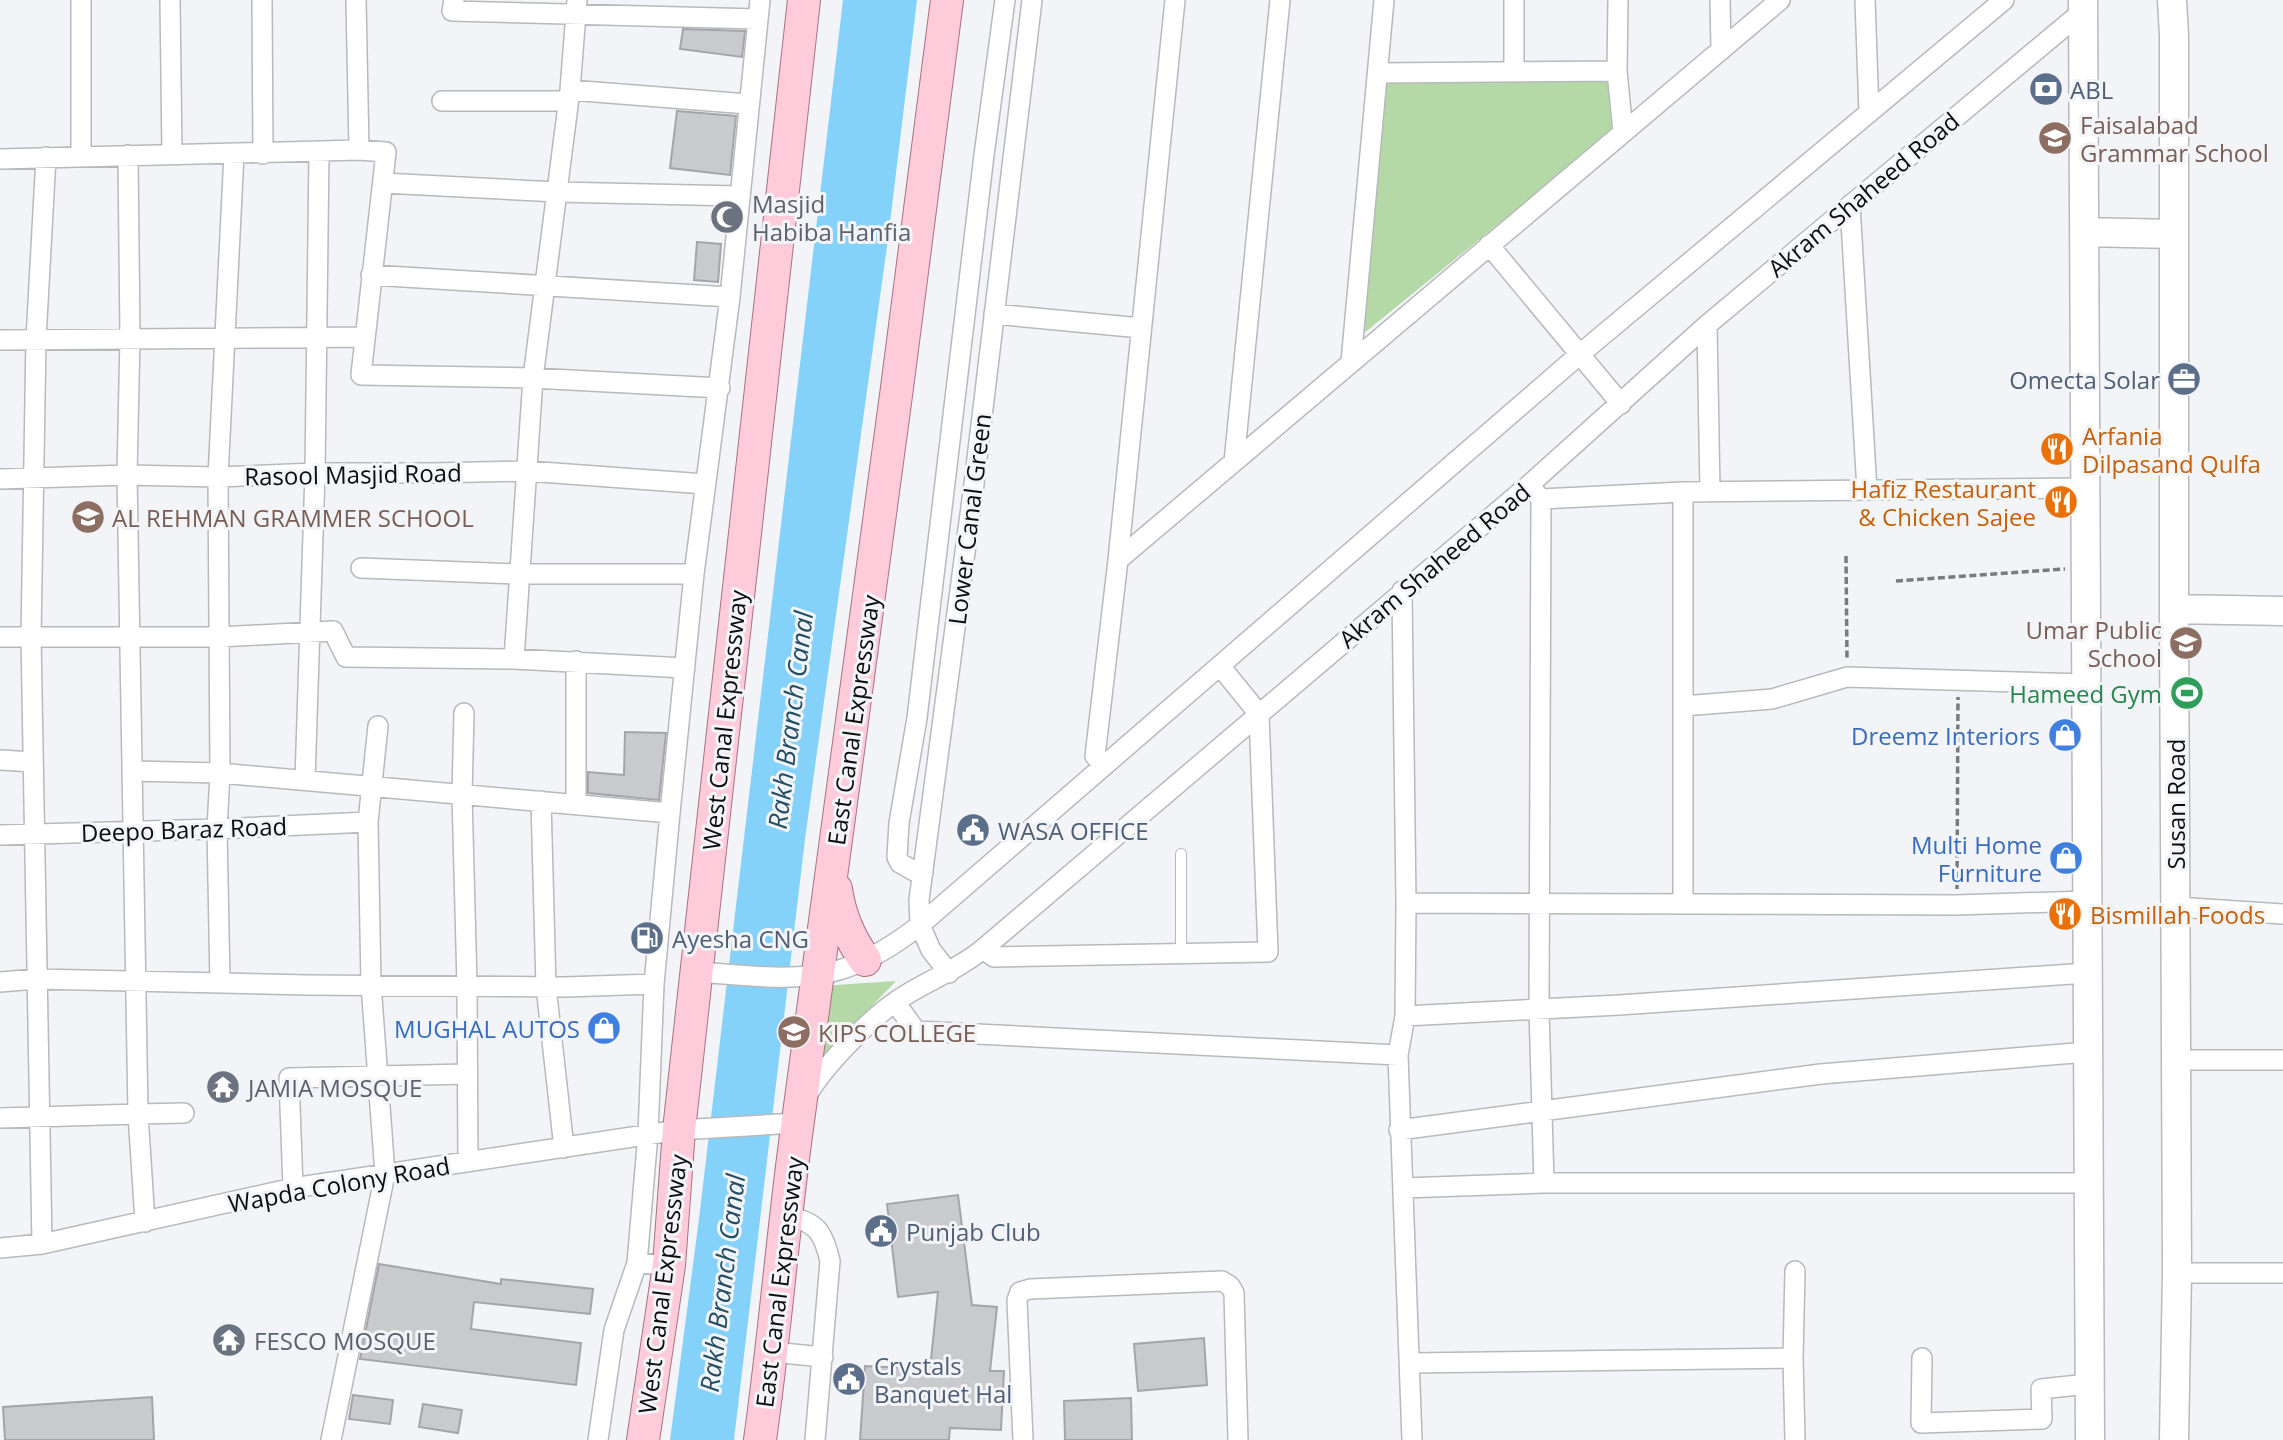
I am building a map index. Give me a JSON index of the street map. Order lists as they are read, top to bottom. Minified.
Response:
{"streets":{"main road":["West Canal Expressway","East Canal Expressway"],"street":["Akram Shaheed Road","Rasool Masjid Road","Lower Canal Green","Susan Road","Deepo Baraz Road","Wapda Colony Road"]},"crossings":[["Akram Shaheed Road","East Canal Expressway"],["Akram Shaheed Road","Wapda Colony Road"],["West Canal Expressway","Wapda Colony Road"],["East Canal Expressway","Wapda Colony Road"]],"water":["Rakh Branch Canal"],"places":{"bank":["ABL"],"school or university":["Faisalabad Grammar School","AL REHMAN GRAMMER SCHOOL","Umar Public School","KIPS COLLEGE"],"mosque":["Masjid Habiba Hanfia"],"office":["Omecta Solar"],"restaurant":["Arfania Dilpasand Qulfa","Hafiz Restaurant & Chicken Sajee","Bismillah Foods"],"sports":["Hameed Gym"],"shop":["Dreemz Interiors","Multi Home Furniture","MUGHAL AUTOS"],"public building":["WASA OFFICE","Punjab Club","Crystals Banquet Hal"],"fuel station":["Ayesha CNG"],"temple":["JAMIA MOSQUE","FESCO MOSQUE"]}}
